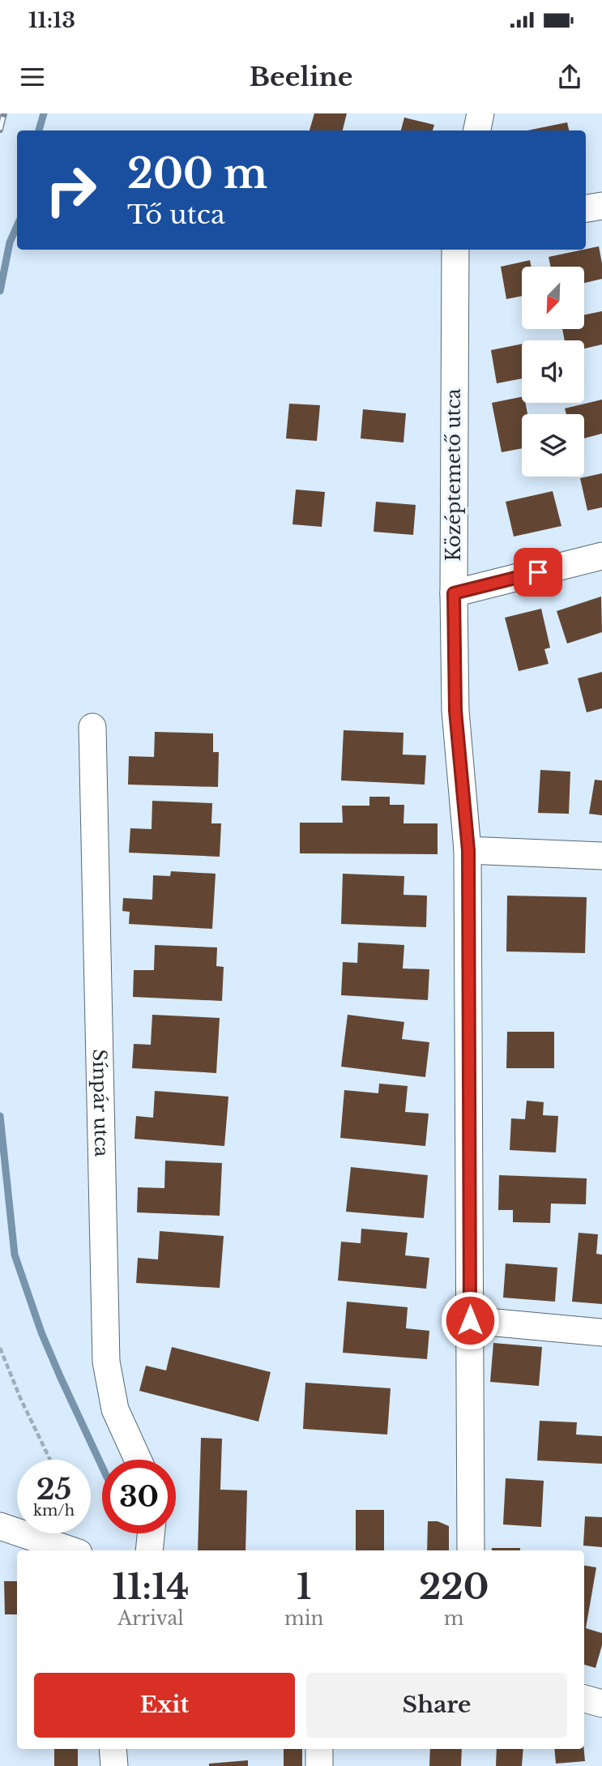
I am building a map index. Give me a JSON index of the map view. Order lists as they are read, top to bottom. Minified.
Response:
{"streets":{"street":["Középtemető utca","Sínpár utca"]},"north":"bottom left","page":{"status":"11:13","header":"Beeline","turn":["200 m","Tő utca"],"speed":"25 km/h","limit":"30","eta":["11:14","Arrival","1","min","220","m"],"buttons":["Exit","Share"]}}
